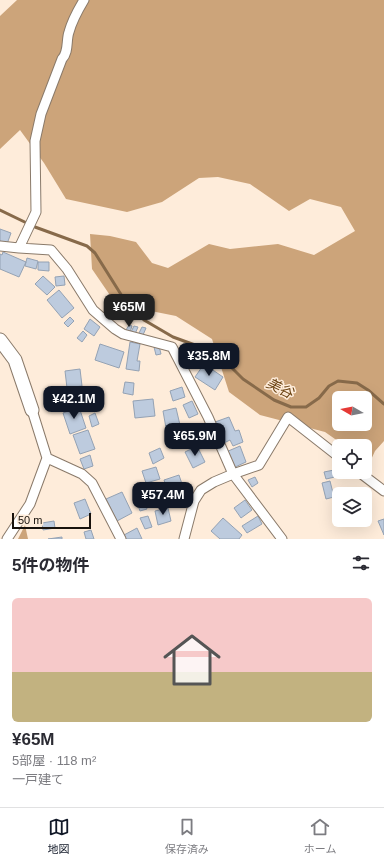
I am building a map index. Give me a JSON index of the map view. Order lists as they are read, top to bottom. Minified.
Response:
{"water":["美谷"],"scale_bar":"50 m","north":"left","page":{"price":["¥65M","¥35.8M","¥42.1M","¥65.9M","¥57.4M"],"scale":"50 m","heading":"5件の物件","list":[{"name":"¥65M","note":"5部屋 · 118 m² · 一戸建て"}],"tabs":["地図","保存済み","ホーム"]}}
